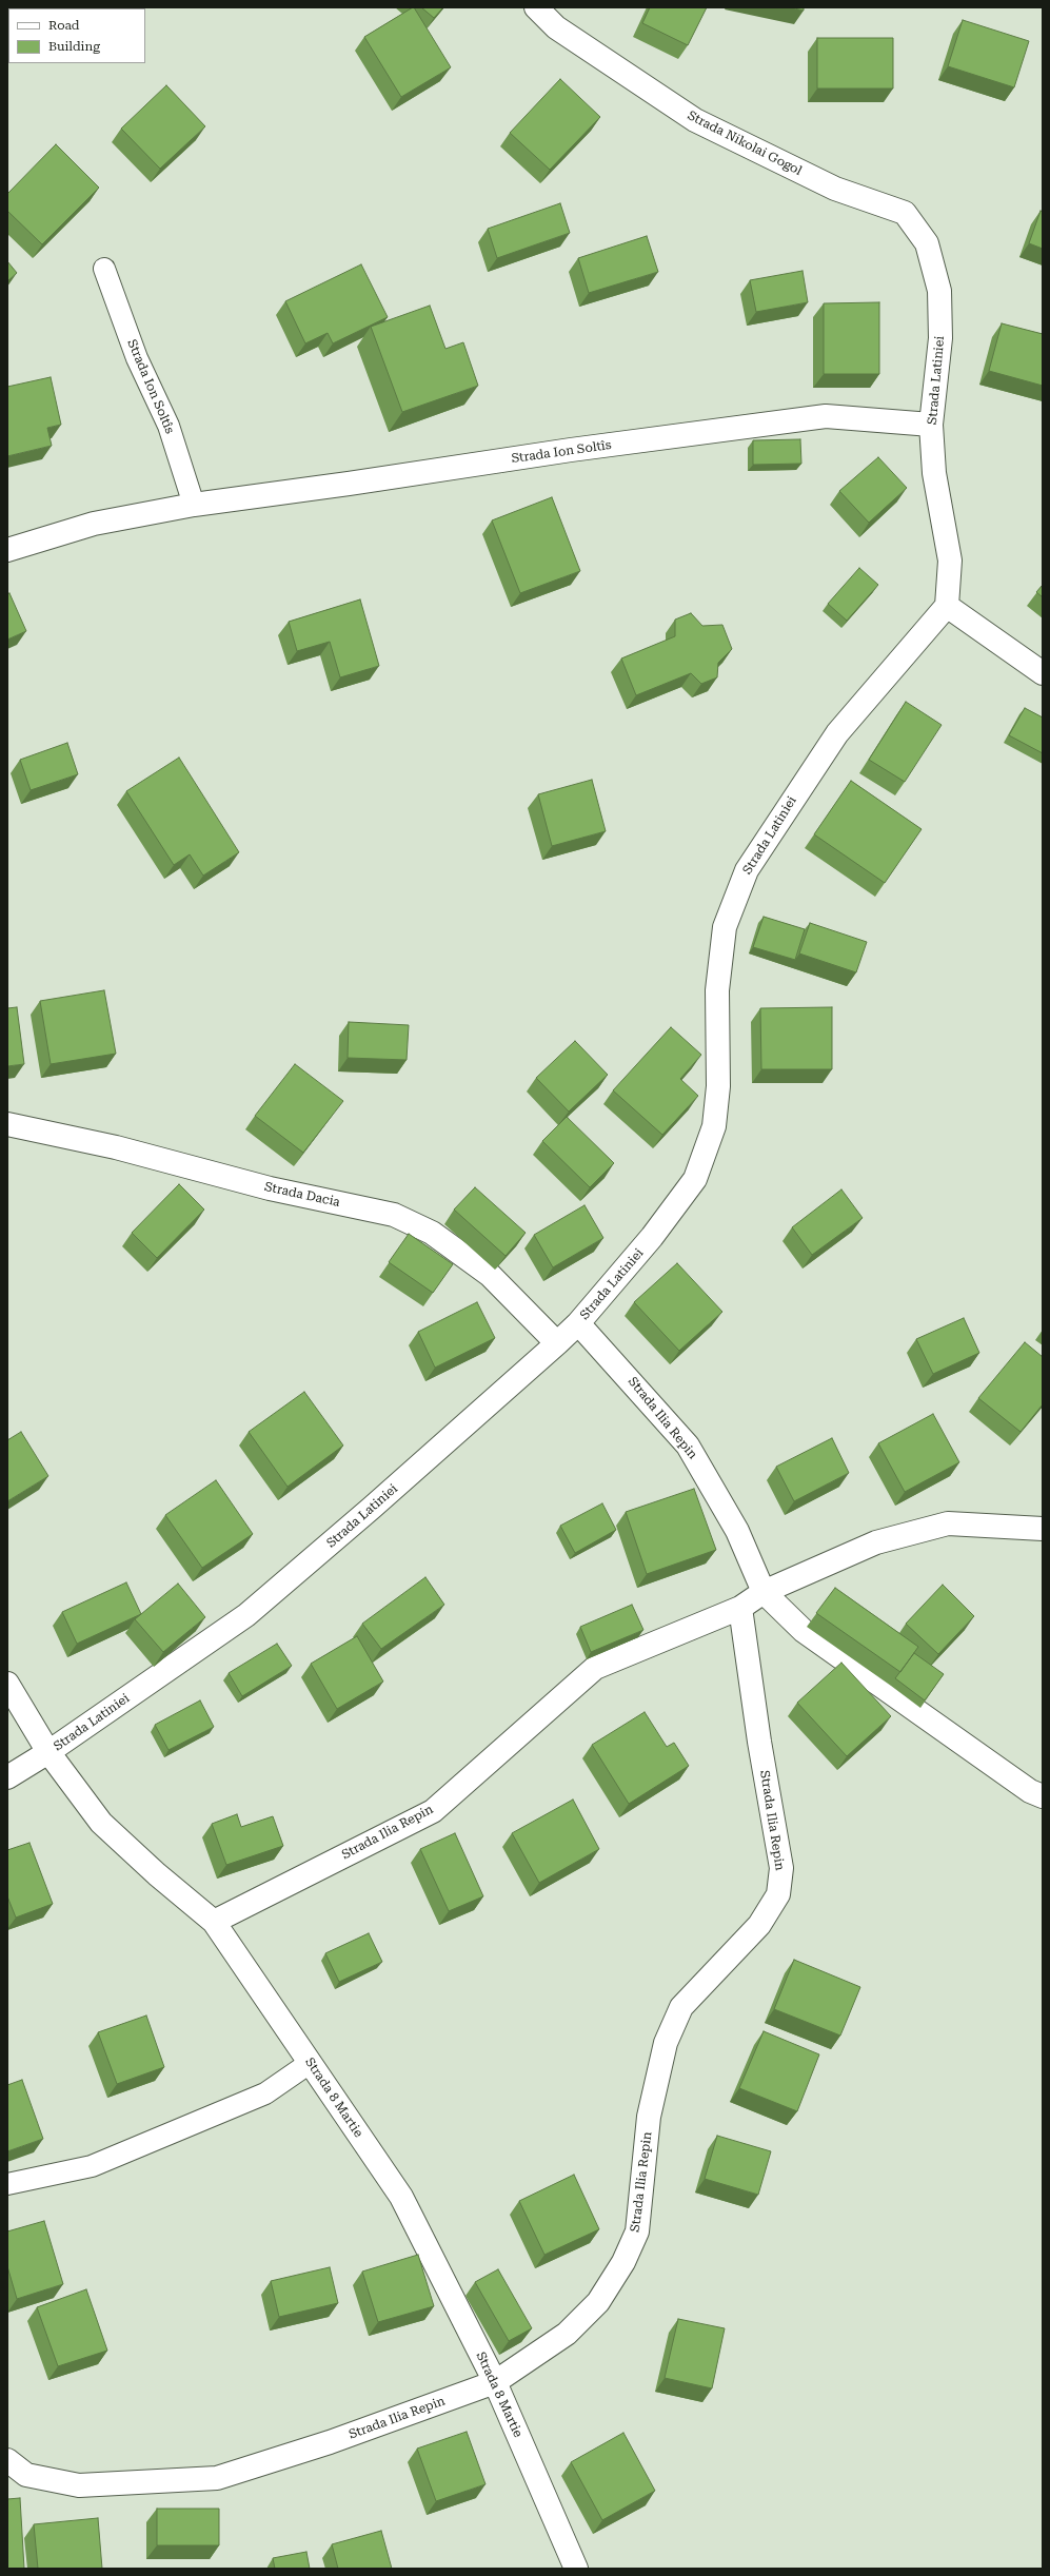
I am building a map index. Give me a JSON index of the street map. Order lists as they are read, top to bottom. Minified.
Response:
{"streets":{"street":["Strada Nikolai Gogol","Strada Latiniei","Strada Ion Soltîs","Strada Dacia","Strada Ilia Repin","Strada 8 Martie"]},"crossings":[["Strada Nikolai Gogol","Strada Latiniei"],["Strada Latiniei","Strada Ion Soltîs"],["Strada Latiniei","Strada Dacia"],["Strada Latiniei","Strada Ilia Repin"],["Strada Latiniei","Strada 8 Martie"],["Strada Ilia Repin","Strada 8 Martie"]],"legend":["Road","Building"]}
